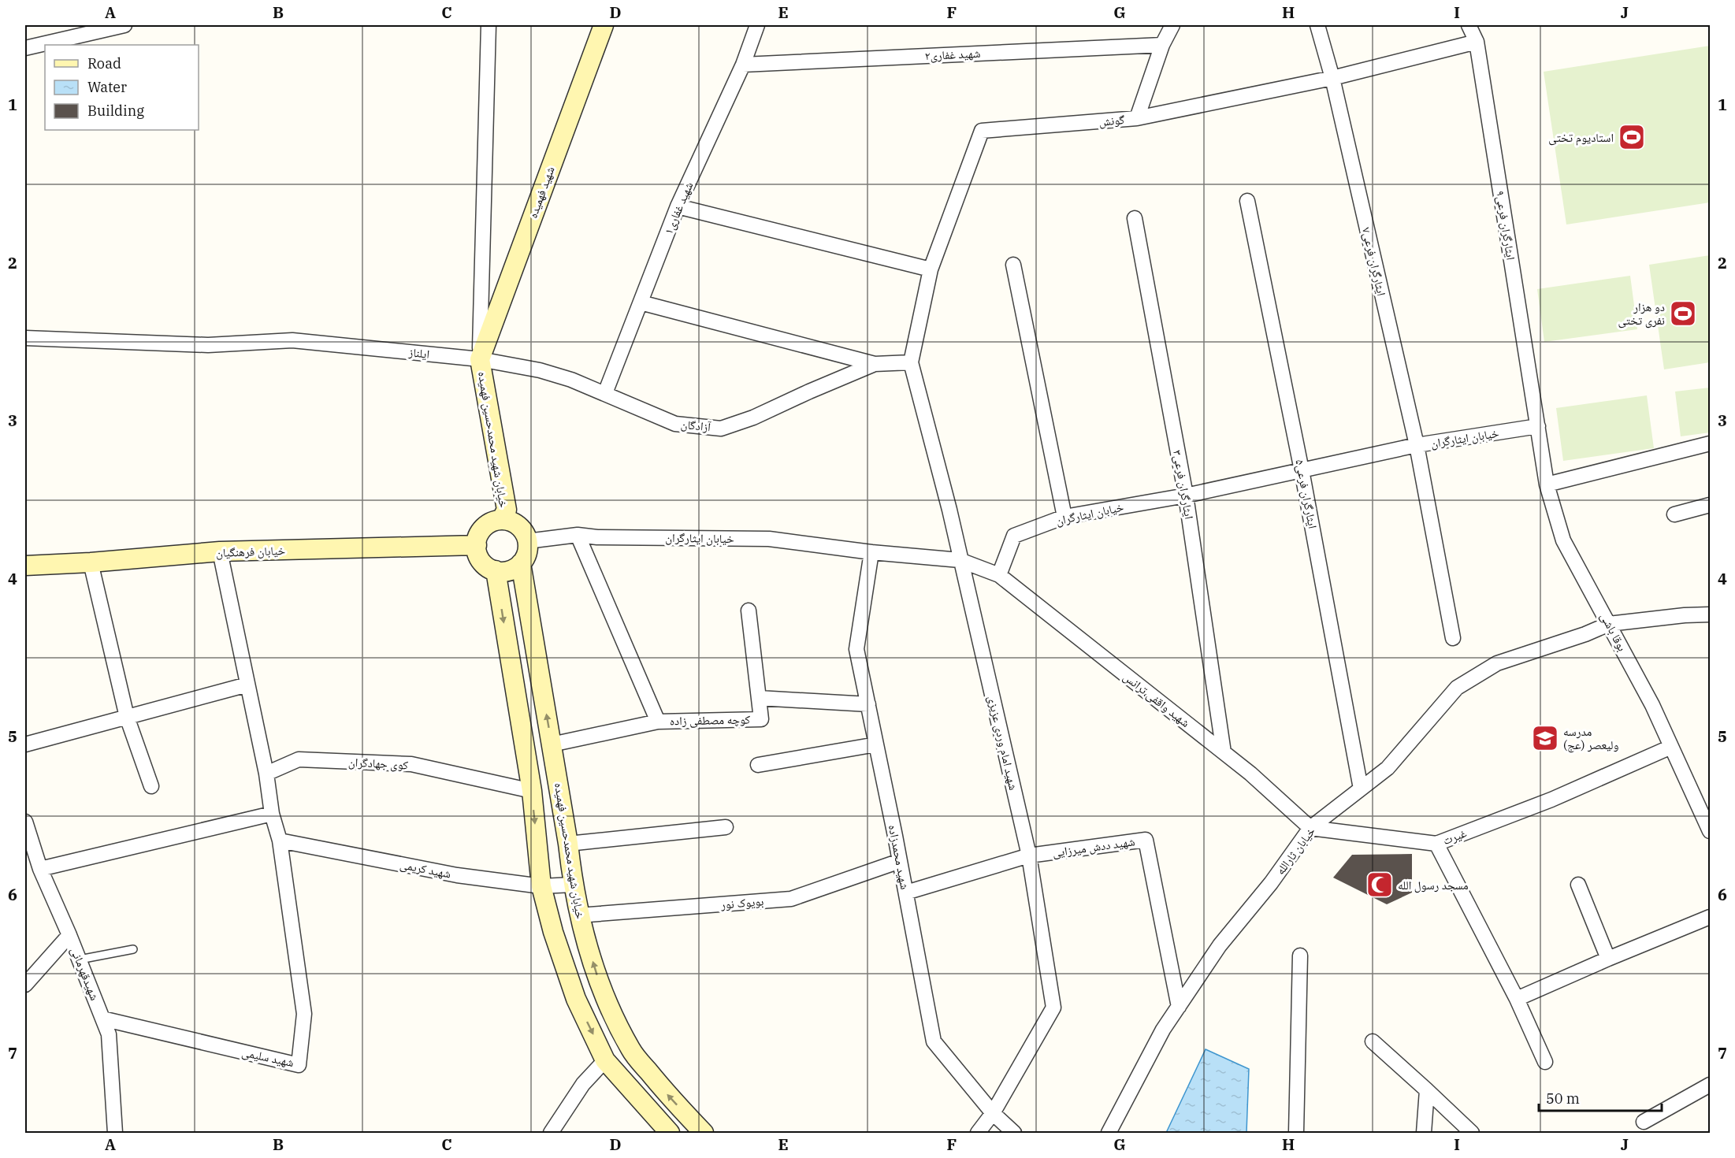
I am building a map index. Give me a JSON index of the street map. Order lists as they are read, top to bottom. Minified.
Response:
{"streets":{"main road":["شهید فهمیده","خیابان شهید محمدحسین فهمیده","خیابان فرهنگیان"],"street":["شهید غفاری۲","گونش","شهید غفاری۱","ایثارگران فرعی۹","ایثارگران فرعی۷","ایلناز","آزادگان","خیابان ایثارگران","ایثارگران فرعی۳","ایثارگران فرعی۵","بوقا باشی","شهید واقفی،ترانس","کوچه مصطفی زاده","شهید امام وردی عزیزی","کوی جهادگران","غیرت","شهید ددش میرزایی","خیابان ثارالله","شهید محمدزاده","شهید کریمی","بویوک نور","شهیدقهرمانی","شهید سلیمی"]},"crossings":[["شهید غفاری۲","شهید غفاری۱"],["گونش","ایثارگران فرعی۹"],["گونش","ایثارگران فرعی۷"],["گونش","آزادگان"],["گونش","شهید امام وردی عزیزی"],["شهید فهمیده","ایلناز"],["شهید فهمیده","آزادگان"],["شهید فهمیده","خیابان شهید محمدحسین فهمیده"],["شهید غفاری۱","آزادگان"],["ایثارگران فرعی۹","خیابان ایثارگران"],["ایثارگران فرعی۹","بوقا باشی"],["ایثارگران فرعی۷","خیابان ایثارگران"],["ایلناز","آزادگان"],["ایلناز","خیابان شهید محمدحسین فهمیده"],["آزادگان","خیابان شهید محمدحسین فهمیده"],["آزادگان","شهید امام وردی عزیزی"],["خیابان ایثارگران","خیابان شهید محمدحسین فهمیده"],["خیابان ایثارگران","ایثارگران فرعی۳"],["خیابان ایثارگران","ایثارگران فرعی۵"],["خیابان ایثارگران","خیابان فرهنگیان"],["خیابان ایثارگران","بوقا باشی"],["خیابان ایثارگران","شهید واقفی،ترانس"],["خیابان ایثارگران","شهید امام وردی عزیزی"],["خیابان ایثارگران","شهید محمدزاده"],["خیابان شهید محمدحسین فهمیده","خیابان فرهنگیان"],["خیابان شهید محمدحسین فهمیده","کوچه مصطفی زاده"],["خیابان شهید محمدحسین فهمیده","شهید کریمی"],["خیابان شهید محمدحسین فهمیده","بویوک نور"],["ایثارگران فرعی۳","شهید واقفی،ترانس"],["ایثارگران فرعی۵","خیابان ثارالله"],["بوقا باشی","غیرت"],["بوقا باشی","خیابان ثارالله"],["شهید واقفی،ترانس","خیابان ثارالله"],["شهید امام وردی عزیزی","شهید ددش میرزایی"],["شهید امام وردی عزیزی","شهید محمدزاده"],["شهید ددش میرزایی","خیابان ثارالله"],["شهید ددش میرزایی","شهید محمدزاده"],["شهید محمدزاده","بویوک نور"],["شهید کریمی","شهید سلیمی"],["شهیدقهرمانی","شهید سلیمی"]],"places":{"sports":["استادیوم تختی","دو هزار نفری تختی"],"school or university":["مدرسه ولیعصر (عج)"],"mosque":["مسجد رسول الله"]},"legend":["Road","Water","Building"],"scale_bar":"50 m","grid":{"columns":["A","B","C","D","E","F","G","H","I","J"],"rows":["1","2","3","4","5","6","7"]}}
